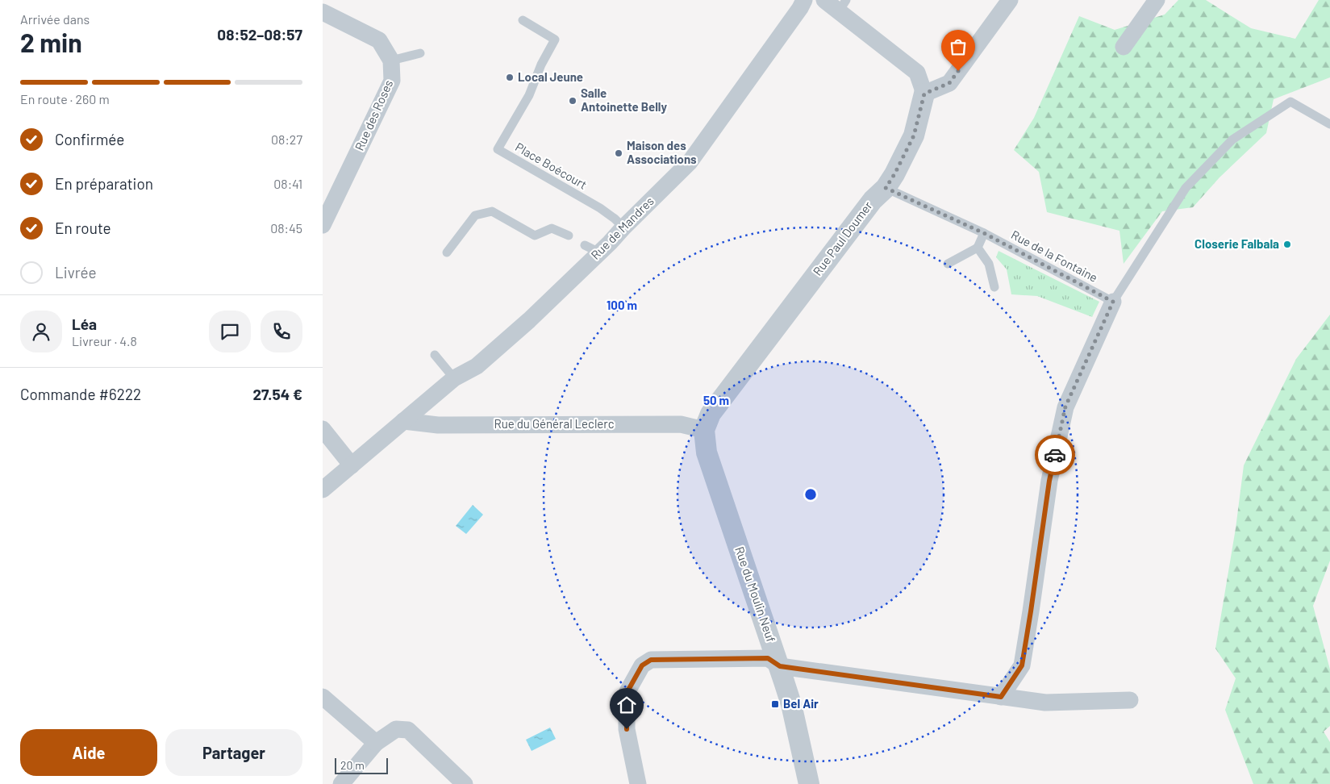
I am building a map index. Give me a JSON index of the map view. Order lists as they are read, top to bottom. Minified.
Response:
{"streets":{"street":["Rue des Roses","Rue de Mandres","Rue Paul Doumer","Rue du Général Leclerc","Rue du Moulin Neuf"],"lane":["Place Boécourt","Rue de la Fontaine"]},"crossings":[["Place Boécourt","Rue de Mandres"],["Rue de Mandres","Rue du Général Leclerc"],["Rue Paul Doumer","Rue de la Fontaine"],["Rue Paul Doumer","Rue du Général Leclerc"],["Rue Paul Doumer","Rue du Moulin Neuf"],["Rue du Général Leclerc","Rue du Moulin Neuf"]],"places":{"other":["Local Jeune","Salle Antoinette Belly","Maison des Associations","Closerie Falbala"],"transit":["Bel Air"]},"scale_bar":"20 m","page":{"heading":["2 min","Arrivée dans","08:52–08:57"],"panel":["Léa","Livreur · 4.8","Commande #6222","27.54 €"],"bar":"En route · 260 m","list":[["Confirmée","08:27"],["En préparation","08:41"],["En route","08:45"],"Livrée"],"buttons":["Aide","Partager"],"scale":"20 m"},"rings":["100 m","50 m"]}
